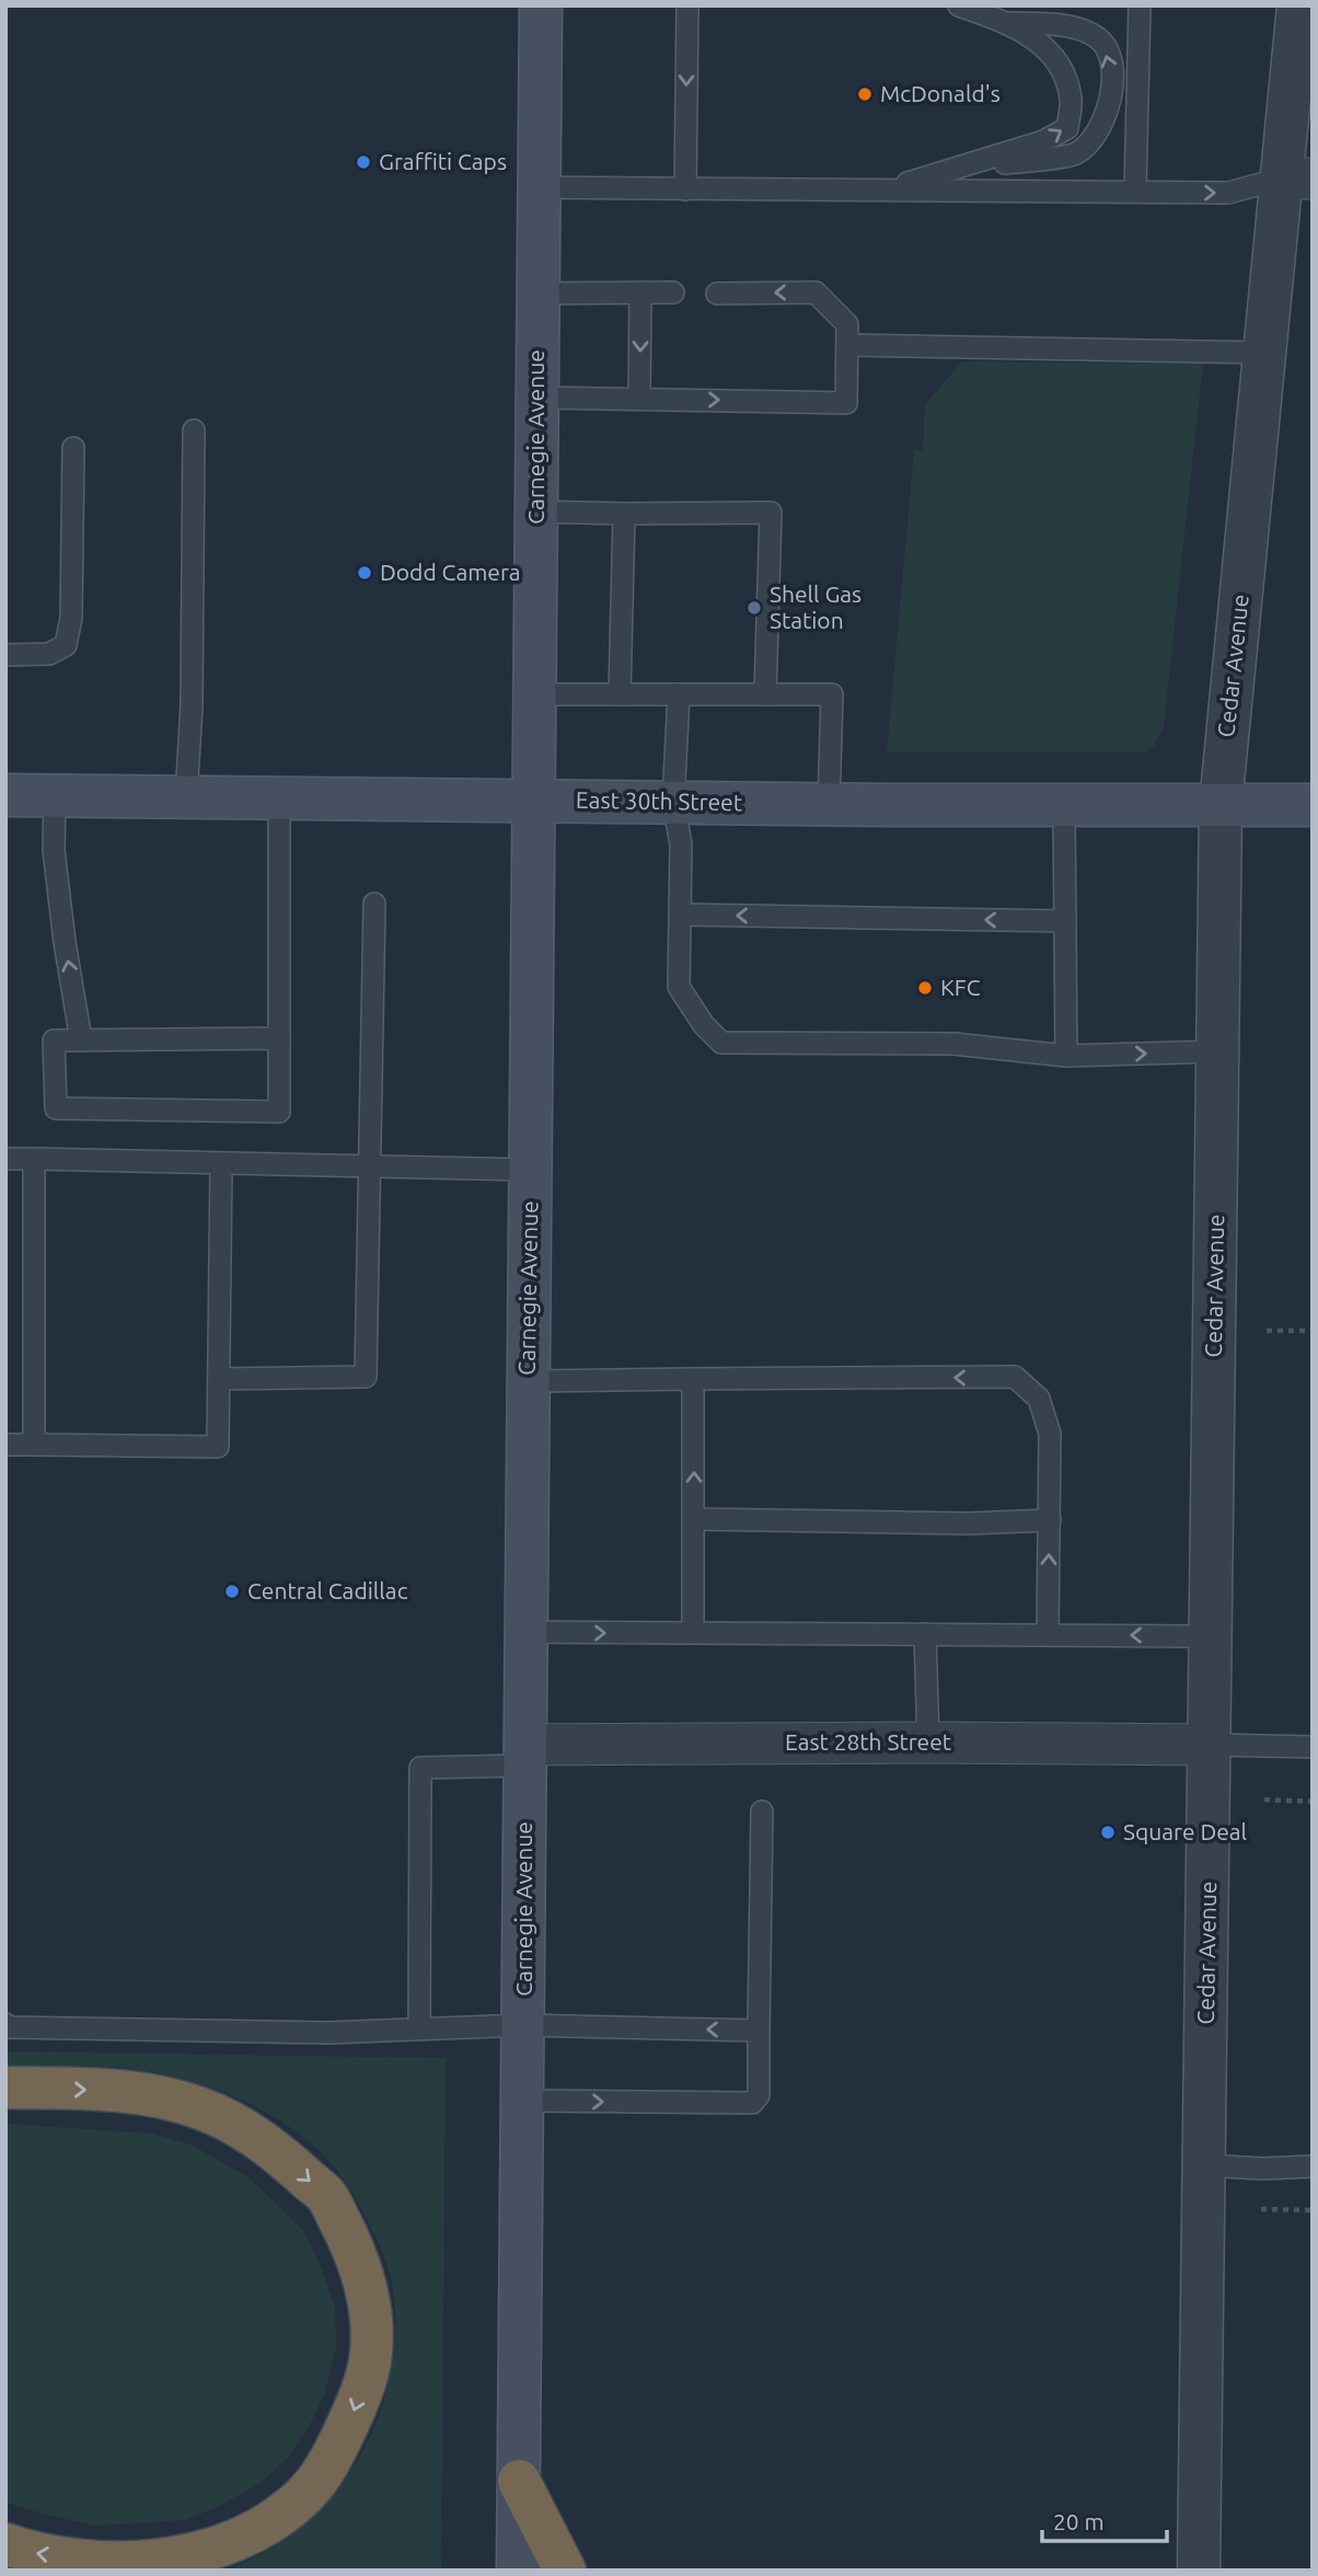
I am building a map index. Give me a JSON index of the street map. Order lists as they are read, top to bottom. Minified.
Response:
{"streets":{"main road":["Carnegie Avenue","East 30th Street"],"street":["Cedar Avenue","East 28th Street"]},"crossings":[["Carnegie Avenue","East 30th Street"],["Carnegie Avenue","East 28th Street"],["Cedar Avenue","East 30th Street"],["Cedar Avenue","East 28th Street"]],"places":["McDonald's","Graffiti Caps","Dodd Camera","Shell Gas Station","KFC","Central Cadillac","Square Deal"],"scale_bar":"20 m"}
